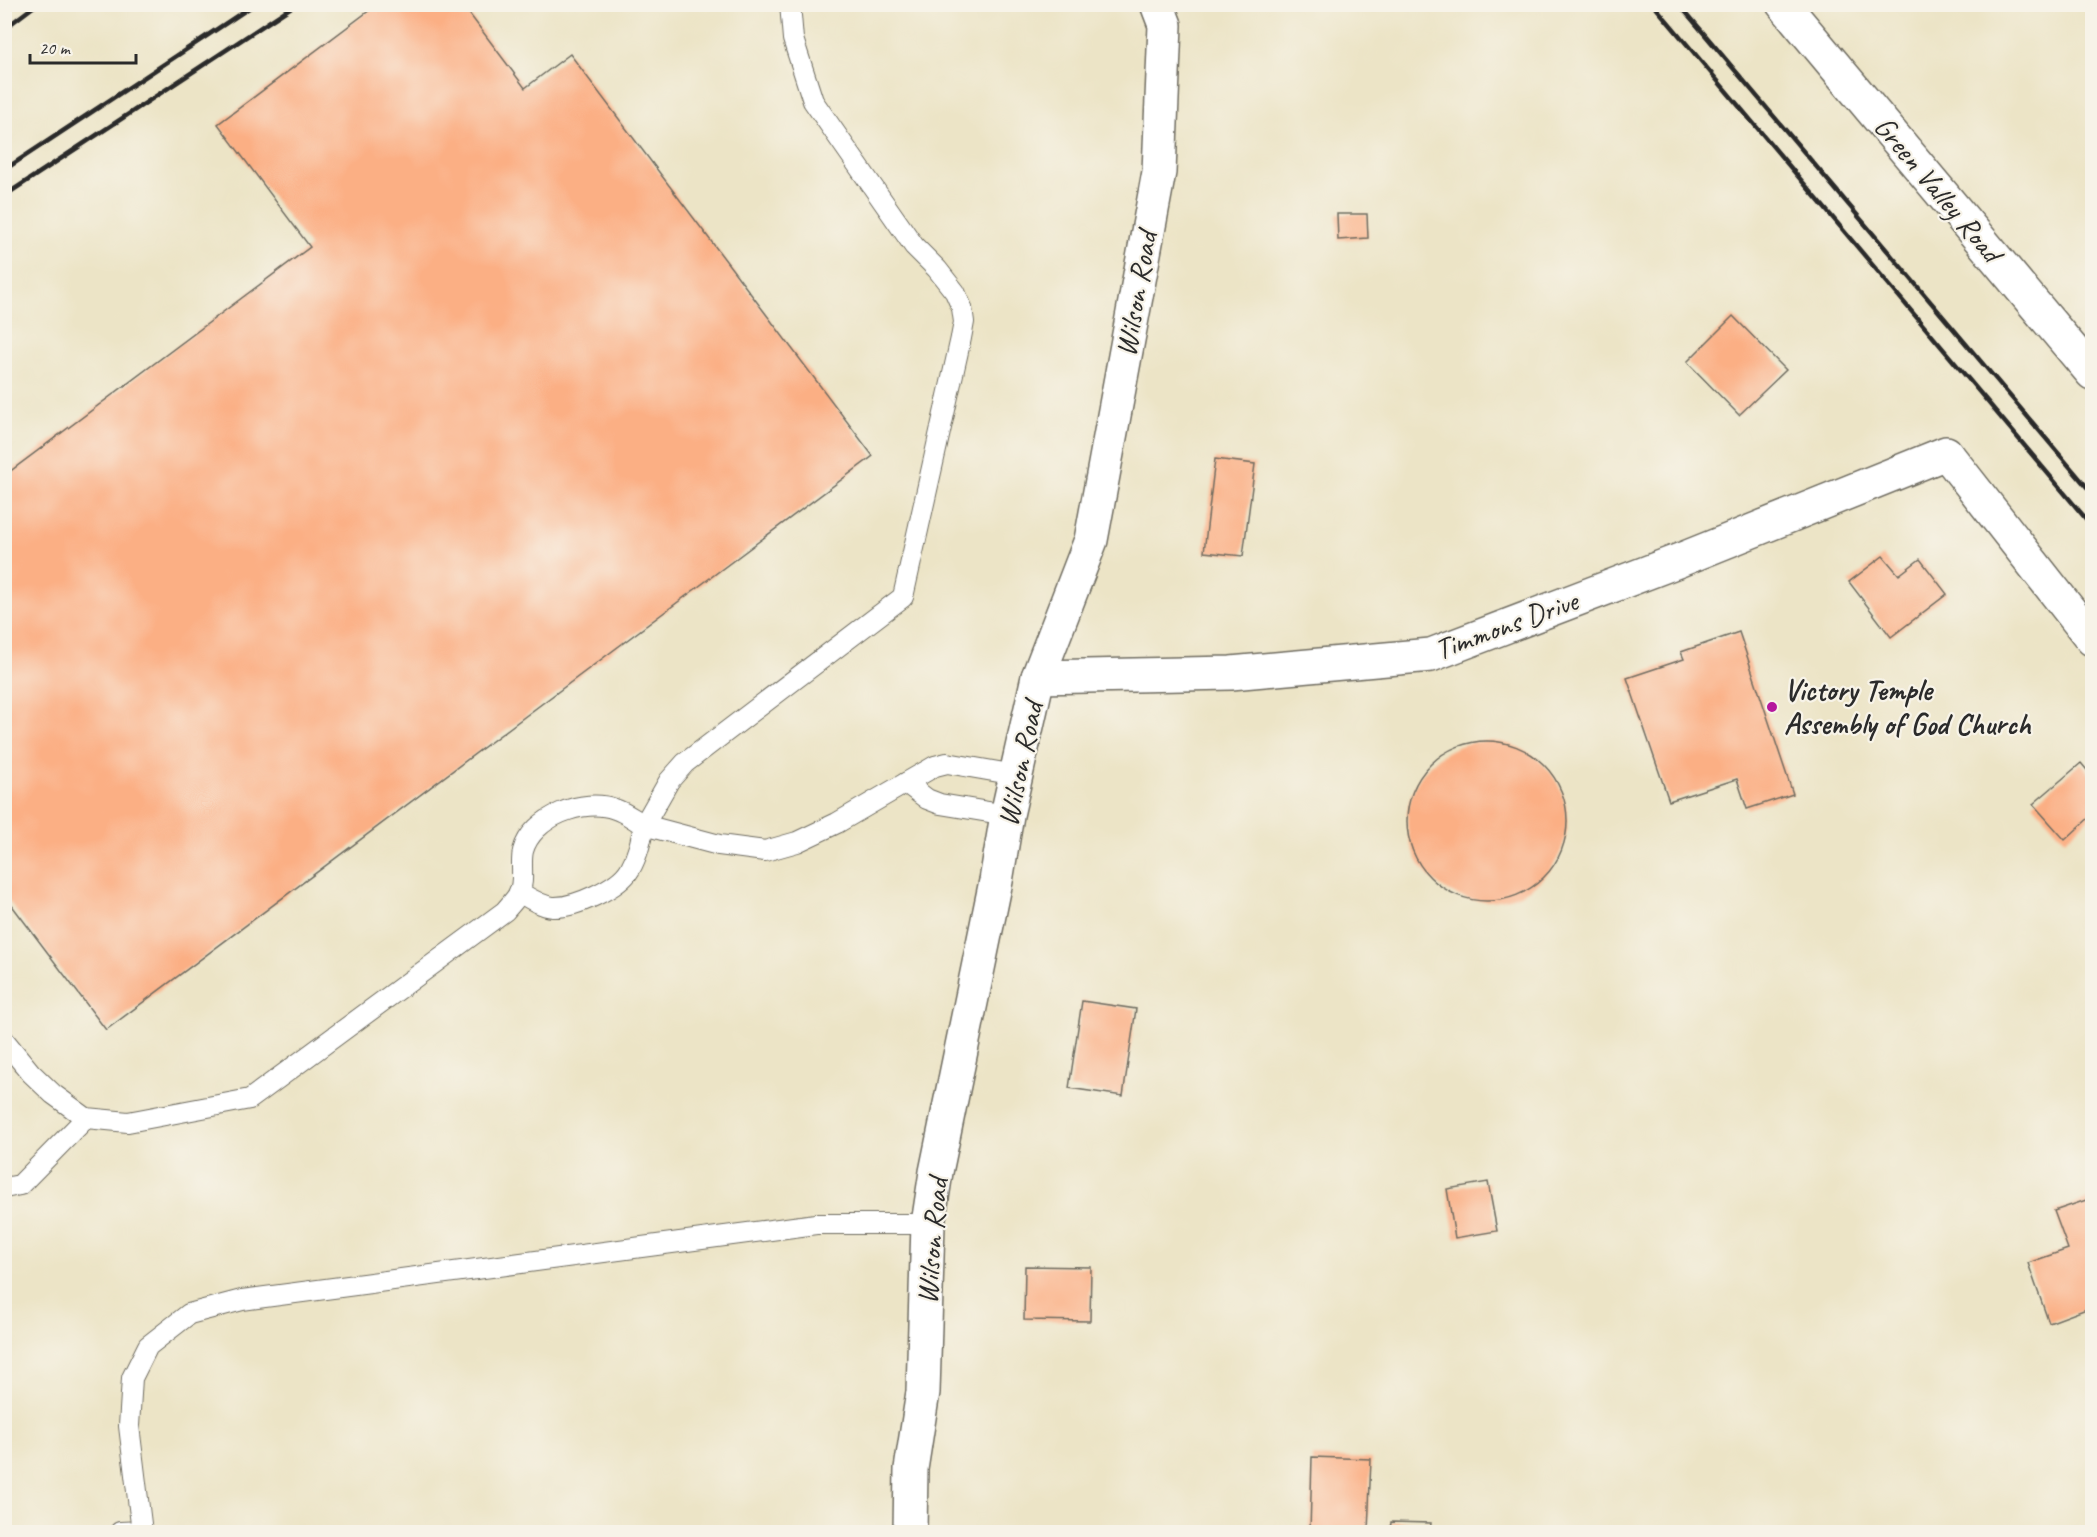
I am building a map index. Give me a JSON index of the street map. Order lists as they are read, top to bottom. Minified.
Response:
{"streets":{"street":["Green Valley Road","Wilson Road","Timmons Drive"]},"crossings":[["Wilson Road","Timmons Drive"]],"places":["Victory Temple Assembly of God Church"],"scale_bar":"20 m"}
